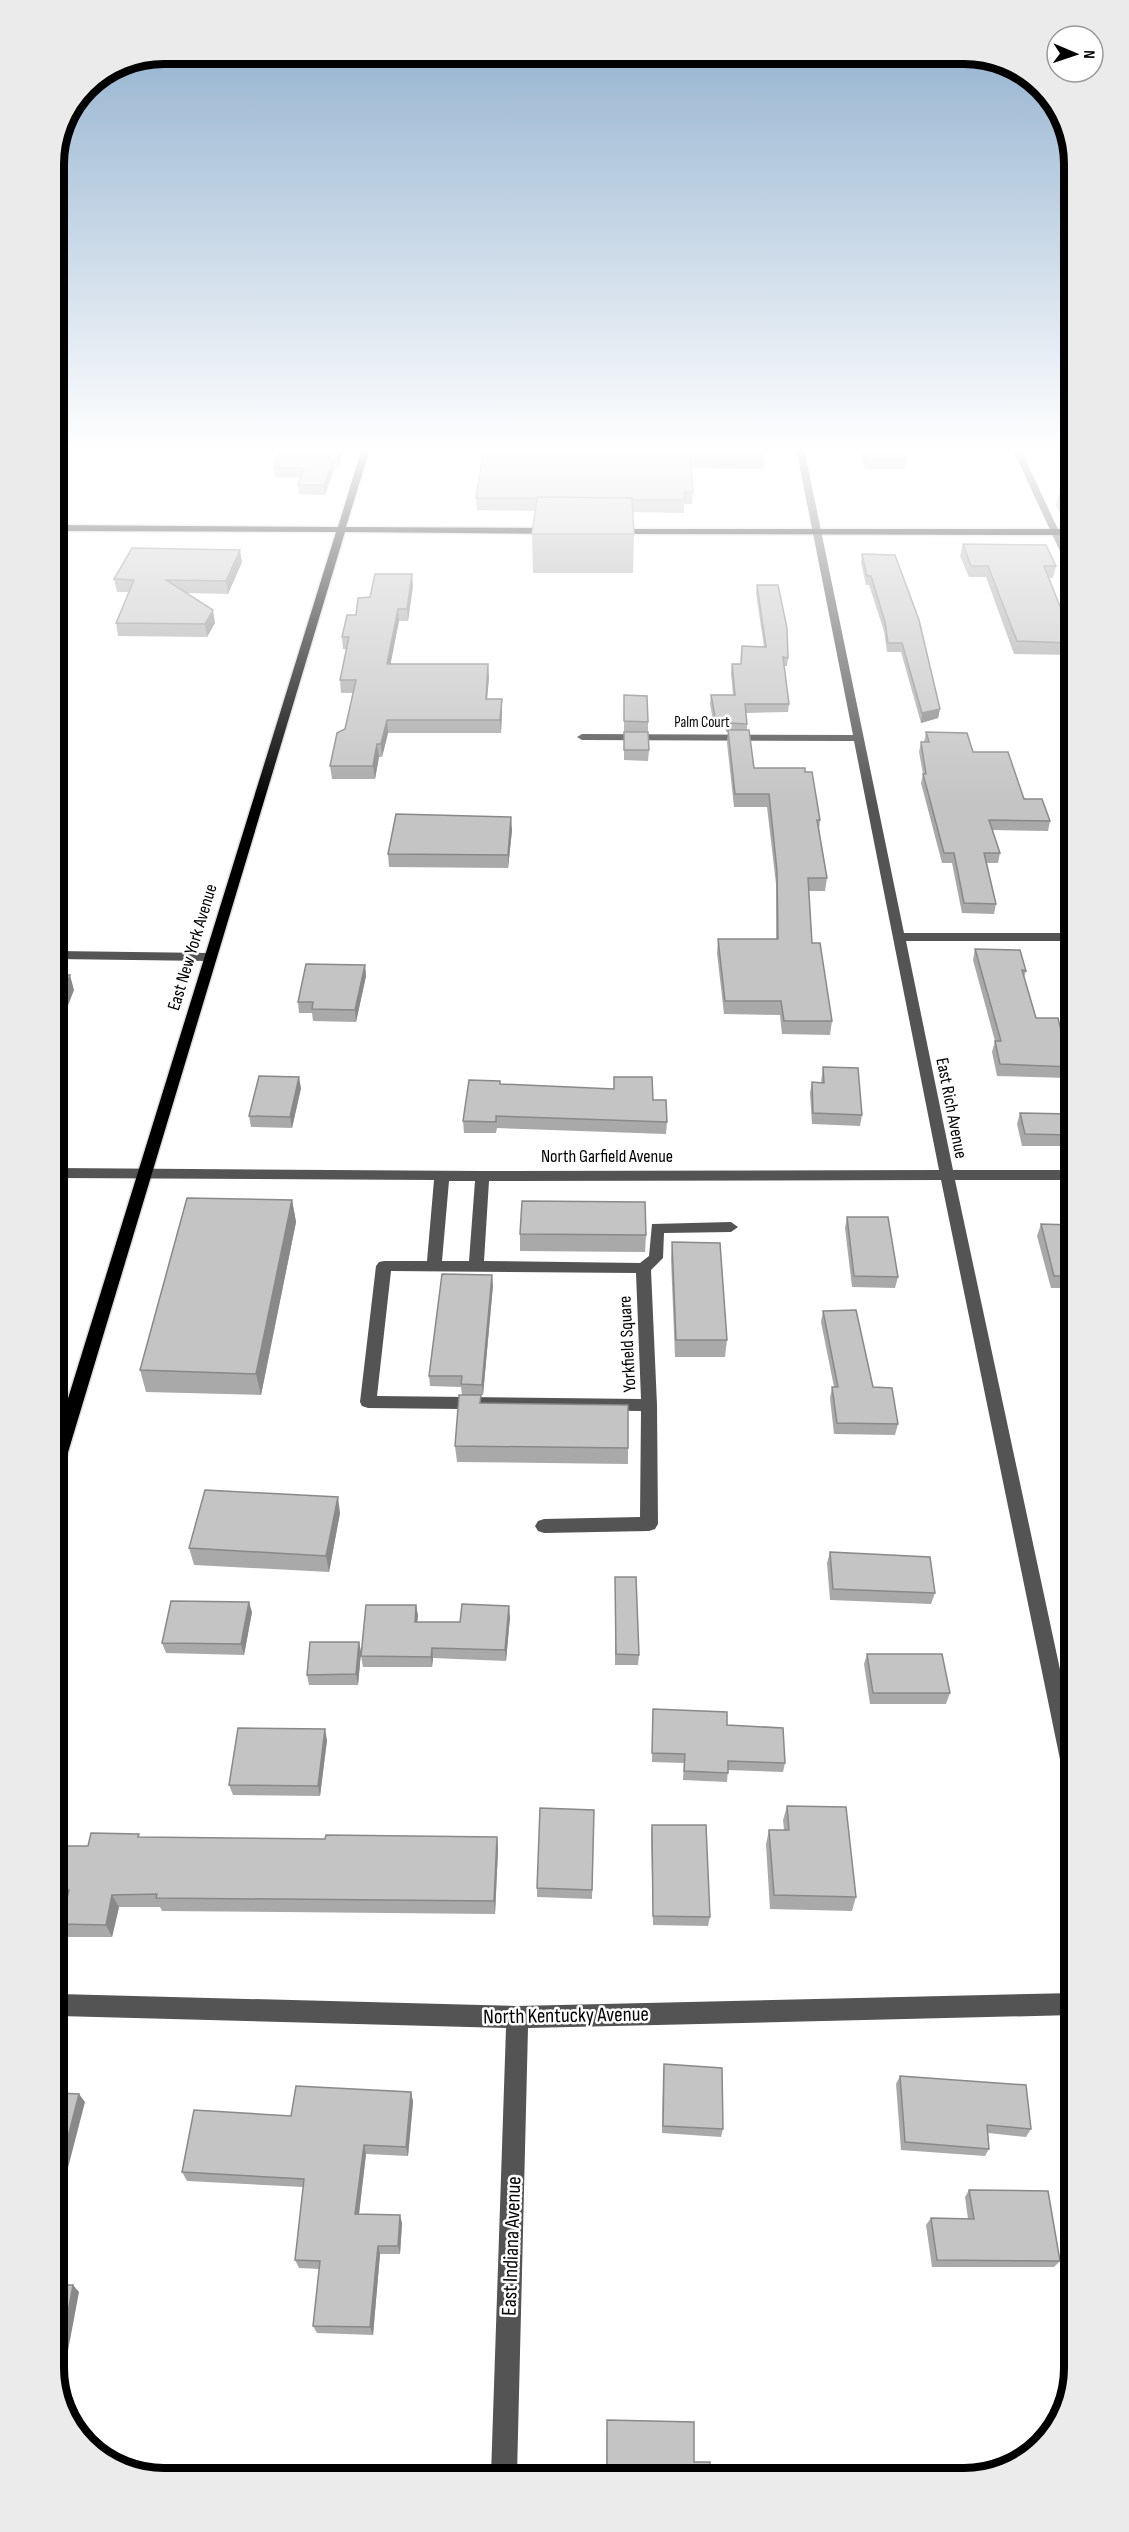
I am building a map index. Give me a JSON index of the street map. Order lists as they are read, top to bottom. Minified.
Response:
{"streets":{"main road":["East New York Avenue"],"street":["Palm Court","East Rich Avenue","North Garfield Avenue","Yorkfield Square","North Kentucky Avenue","East Indiana Avenue"]},"crossings":[["Palm Court","East Rich Avenue"],["East New York Avenue","North Garfield Avenue"],["East Rich Avenue","North Garfield Avenue"],["North Kentucky Avenue","East Indiana Avenue"]],"north":"right"}
